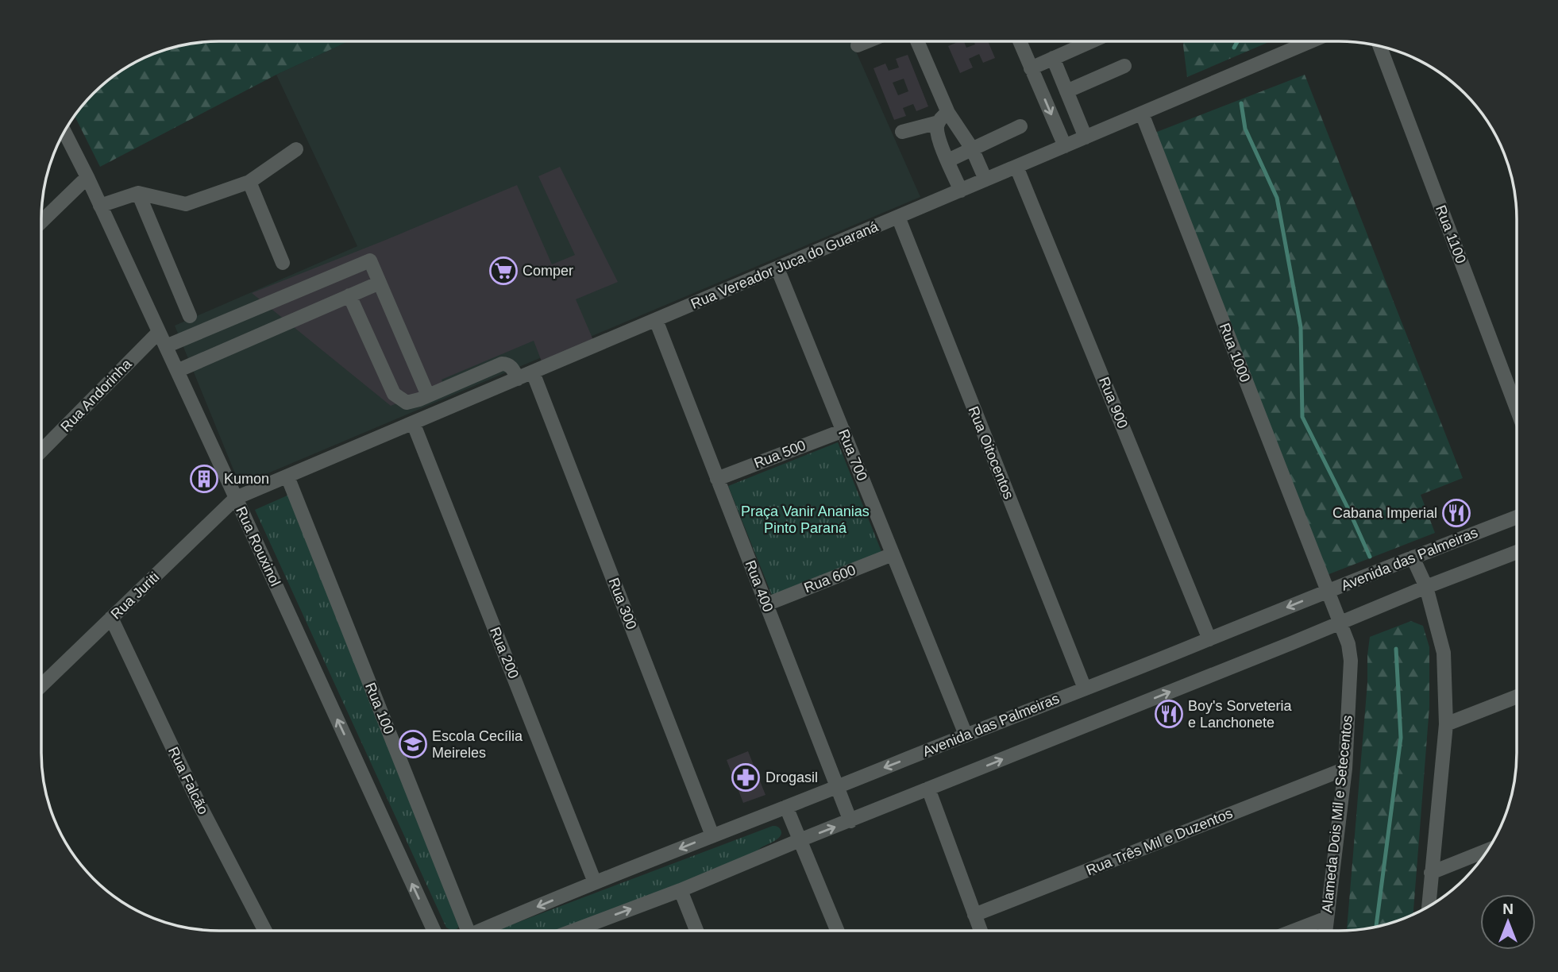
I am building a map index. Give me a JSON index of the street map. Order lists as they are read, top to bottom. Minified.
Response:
{"streets":{"street":["Rua 1100","Rua Vereador Juca do Guaraná","Rua 1000","Rua Andorinha","Rua 900","Rua Oitocentos","Rua 500","Rua 700","Rua Rouxinol","Avenida das Palmeiras","Rua 600","Rua 400","Rua Juriti","Rua 300","Rua 200","Rua 100","Rua Falcão","Alameda Dois Mil e Setecentos","Rua Três Mil e Duzentos"]},"crossings":[["Rua Vereador Juca do Guaraná","Rua 1000"],["Rua Vereador Juca do Guaraná","Rua 900"],["Rua Vereador Juca do Guaraná","Rua Oitocentos"],["Rua Vereador Juca do Guaraná","Rua 700"],["Rua Vereador Juca do Guaraná","Rua Rouxinol"],["Rua Vereador Juca do Guaraná","Rua 400"],["Rua Vereador Juca do Guaraná","Rua Juriti"],["Rua Vereador Juca do Guaraná","Rua 300"],["Rua Vereador Juca do Guaraná","Rua 200"],["Rua Vereador Juca do Guaraná","Rua 100"],["Rua 1000","Avenida das Palmeiras"],["Rua 1000","Alameda Dois Mil e Setecentos"],["Rua Andorinha","Rua Rouxinol"],["Rua 900","Avenida das Palmeiras"],["Rua Oitocentos","Avenida das Palmeiras"],["Rua 500","Rua 700"],["Rua 500","Rua 400"],["Rua 700","Avenida das Palmeiras"],["Rua 700","Rua 600"],["Rua Rouxinol","Rua Juriti"],["Avenida das Palmeiras","Rua 400"],["Avenida das Palmeiras","Rua 300"],["Avenida das Palmeiras","Rua 200"],["Rua 600","Rua 400"],["Rua Juriti","Rua Falcão"],["Alameda Dois Mil e Setecentos","Rua Três Mil e Duzentos"]],"one_way":["Rua Rouxinol"],"parks":["Praça Vanir Ananias Pinto Paraná"],"places":{"supermarket":["Comper"],"building":["Kumon"],"restaurant":["Cabana Imperial","Boy's Sorveteria e Lanchonete"],"school or university":["Escola Cecília Meireles"],"pharmacy":["Drogasil"]},"north":"top"}
